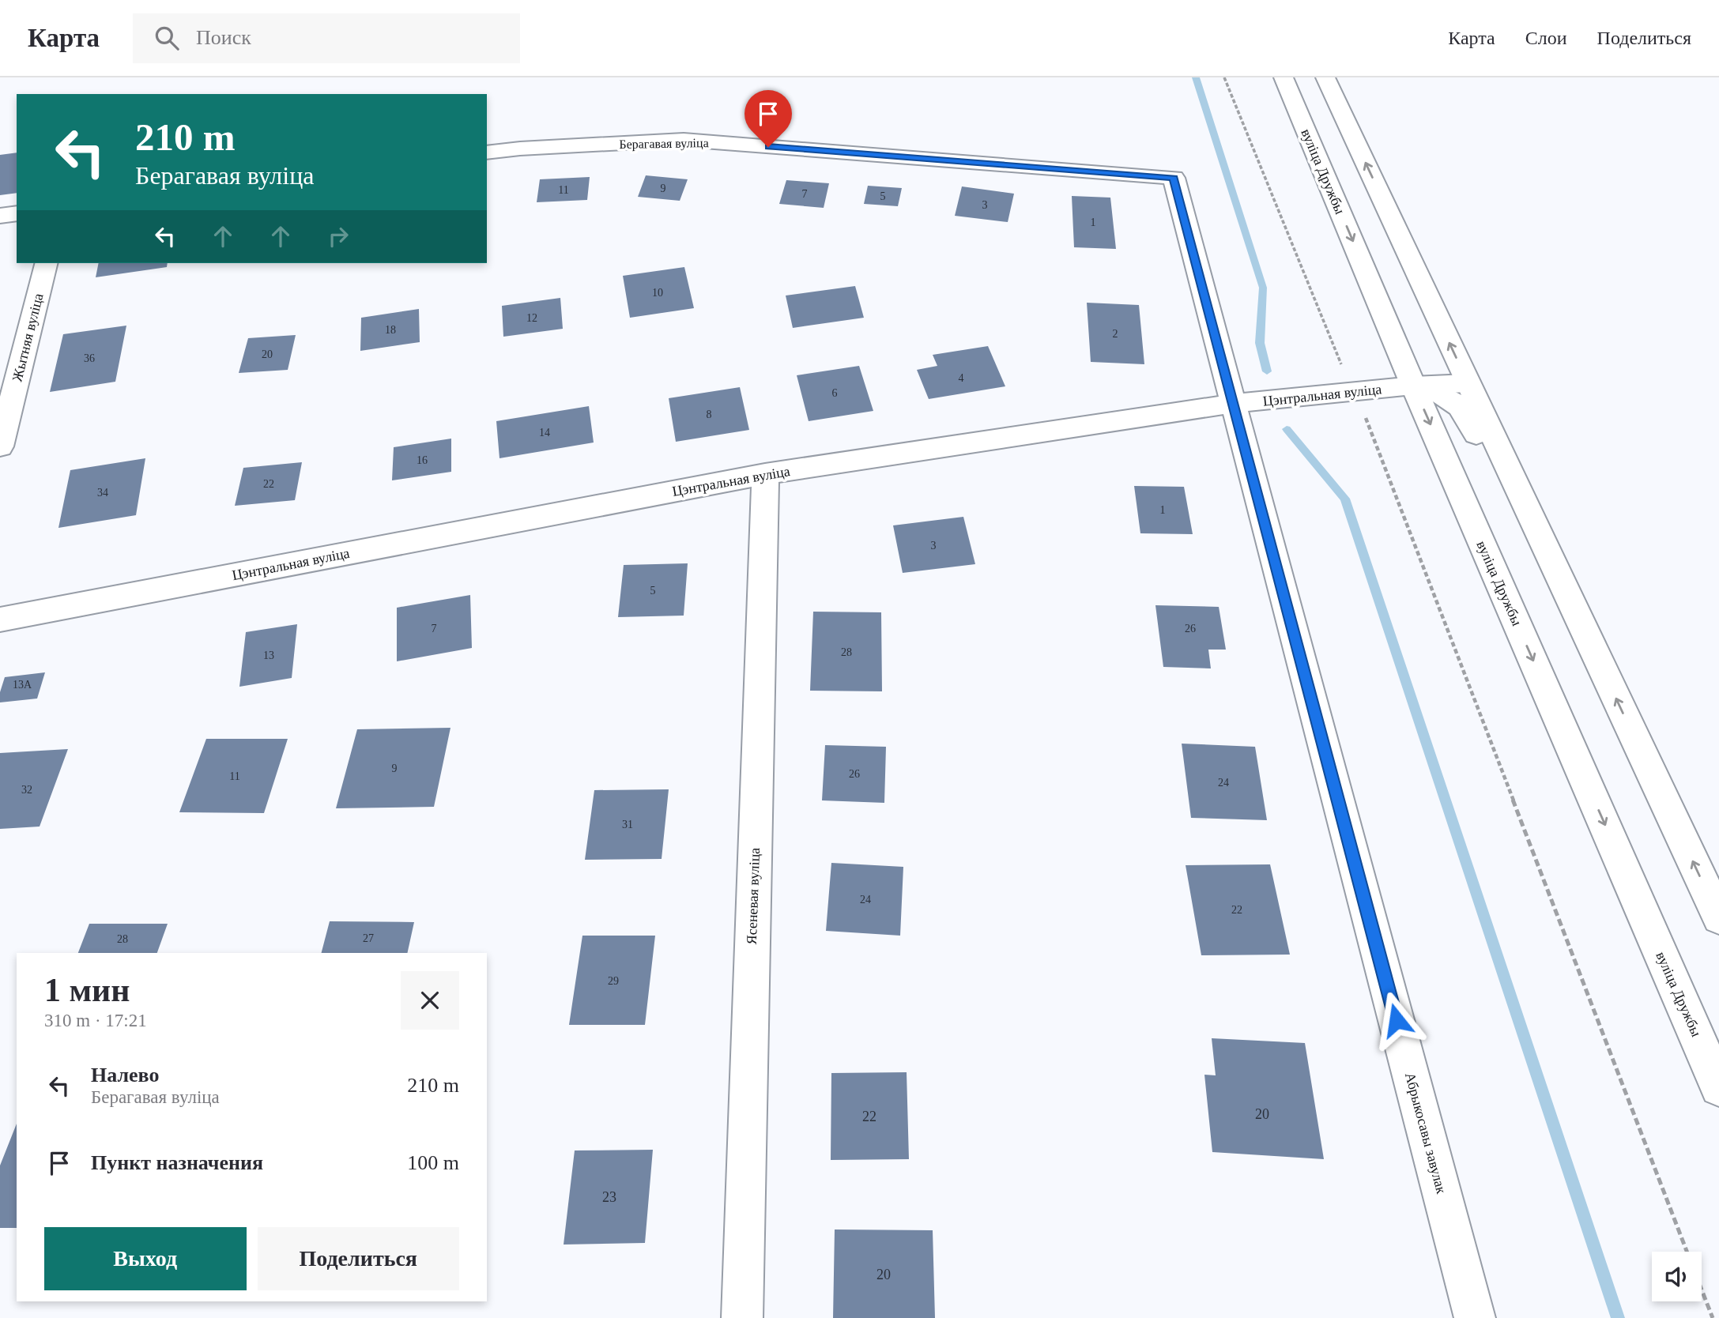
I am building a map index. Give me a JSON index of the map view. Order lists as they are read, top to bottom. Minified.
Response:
{"streets":{"street":["Берагавая вуліца","вуліца Дружбы","Жытняя вуліца","Цэнтральная вуліца","Ясеневая вуліца","Абрыкосавы завулак"]},"crossings":[["Берагавая вуліца","Абрыкосавы завулак"],["вуліца Дружбы","Цэнтральная вуліца"],["Цэнтральная вуліца","Ясеневая вуліца"],["Цэнтральная вуліца","Абрыкосавы завулак"]],"house_numbers":["9","11","7","5","3","1","10","12","18","2","20","36","4","6","8","14","16","22","34","1","3","5","7","26","28","13","13А","9","26","11","24","32","31","24","22","27","28","29","20","22","23","20"],"page":{"header":"Карта","search":"Поиск","nav":["Карта","Слои","Поделиться"],"turn":["210 m","Берагавая вуліца"],"heading":["1 мин","310 m · 17:21"],"list":[{"name":"Налево","note":"Берагавая вуліца","value":"210 m"},{"name":"Пункт назначения","value":"100 m"}],"buttons":["Выход","Поделиться"]}}
